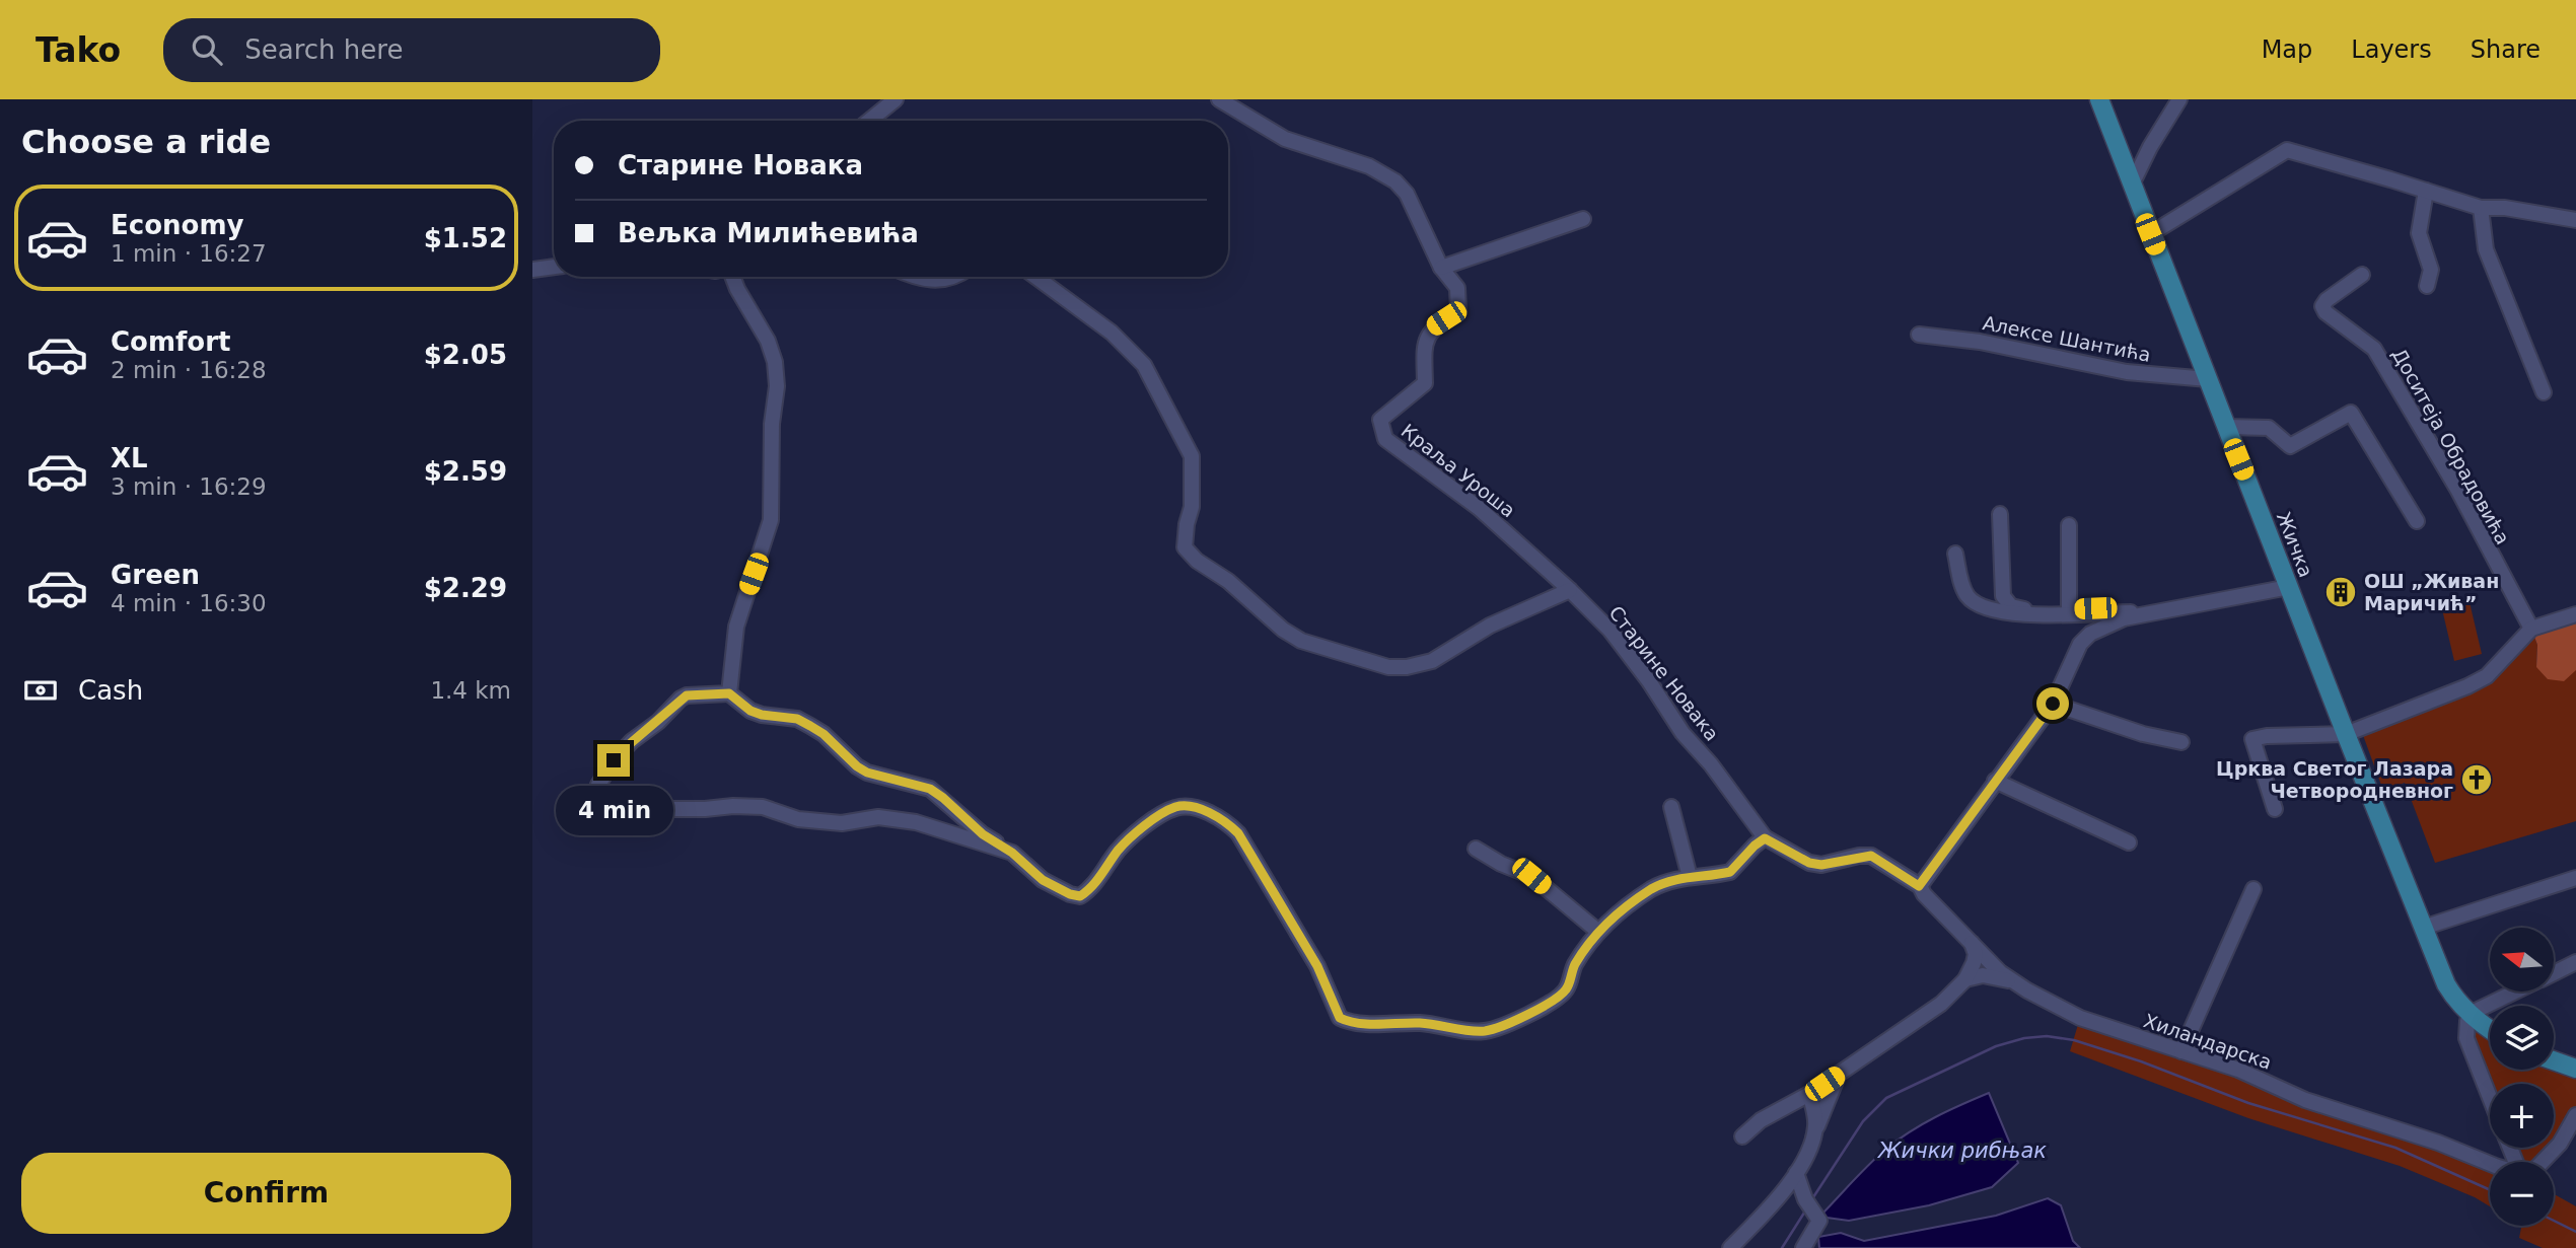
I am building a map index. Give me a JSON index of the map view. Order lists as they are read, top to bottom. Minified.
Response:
{"streets":{"main road":["Жичка"],"street":["Алексе Шантића","Доситеја Обрадовића","Краља Уроша","Старине Новака","Хиландарска"]},"crossings":[["Алексе Шантића","Жичка"],["Краља Уроша","Старине Новака"],["Старине Новака","Хиландарска"]],"water":["Жички рибњак"],"places":{"building":["ОШ „Живан Маричић”"],"church":["Црква Светог Лазара Четвородневног"]},"north":"left","page":{"header":"Tako","search":"Search here","nav":["Map","Layers","Share"],"heading":"Choose a ride","banner":["Старине Новака","Вељка Милићевића"],"list":[{"name":"Economy","note":"1 min · 16:27","value":"$1.52"},{"name":"Comfort","note":"2 min · 16:28","value":"$2.05"},{"name":"XL","note":"3 min · 16:29","value":"$2.59"},{"name":"Green","note":"4 min · 16:30","value":"$2.29"}],"pay":["Cash","1.4 km"],"bubble":"4 min","map_buttons":["+","−"],"buttons":"Confirm"}}
